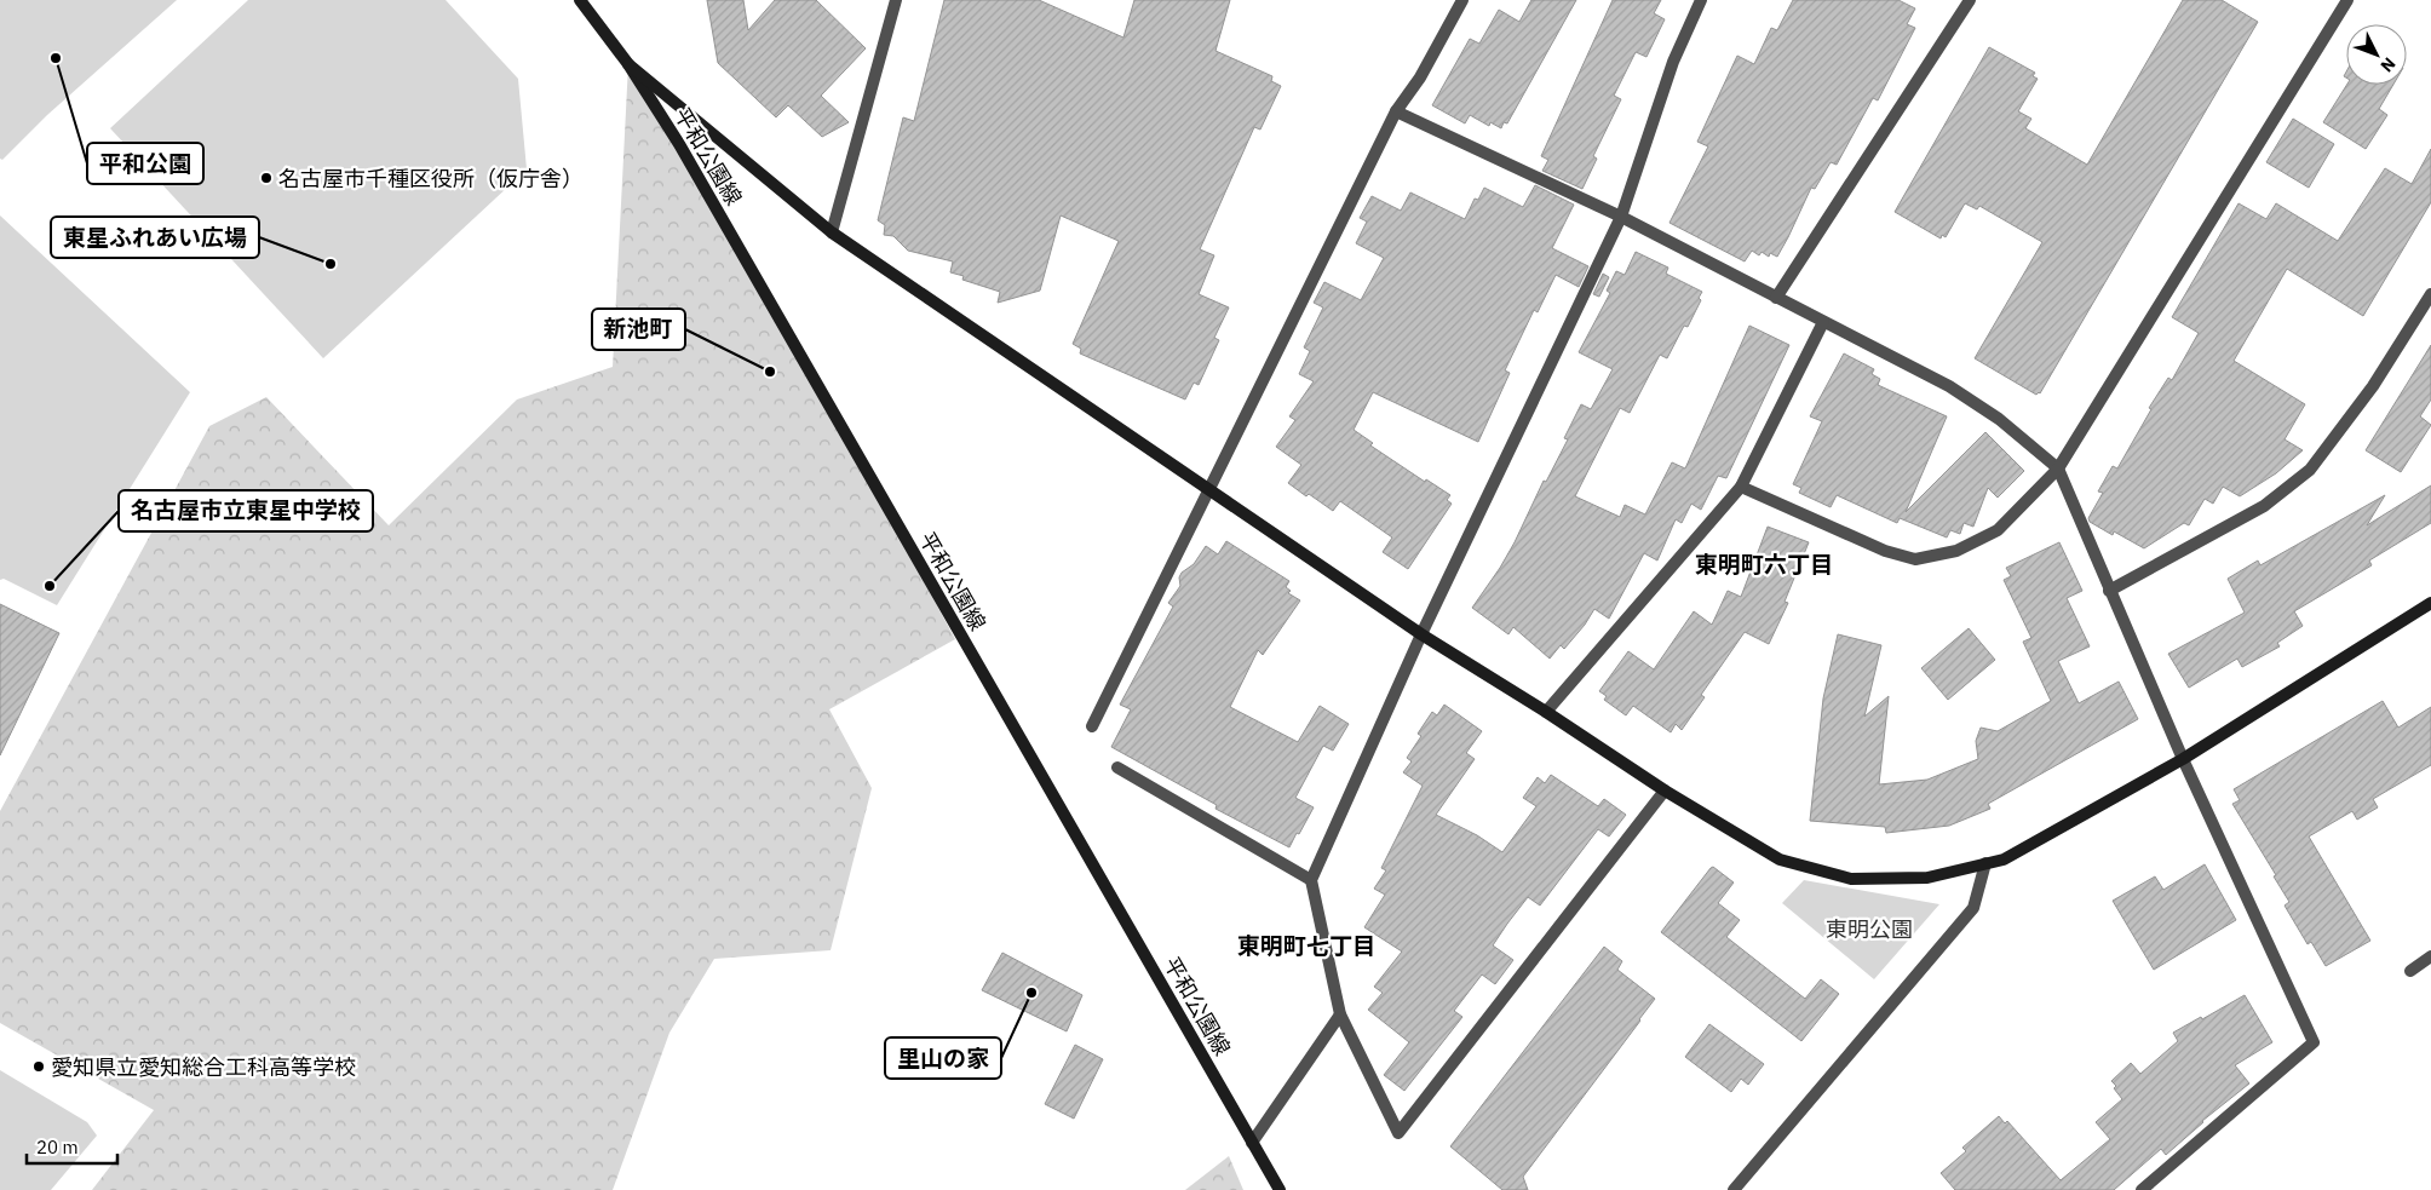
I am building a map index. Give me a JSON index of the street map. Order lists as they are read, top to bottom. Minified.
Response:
{"streets":{"street":["平和公園線"]},"districts":["東明町六丁目","東明町七丁目"],"parks":["東明公園"],"places":["平和公園","名古屋市千種区役所（仮庁舎）","東星ふれあい広場","新池町","名古屋市立東星中学校","里山の家","愛知県立愛知総合工科高等学校"],"scale_bar":"20 m","north":"bottom right"}
